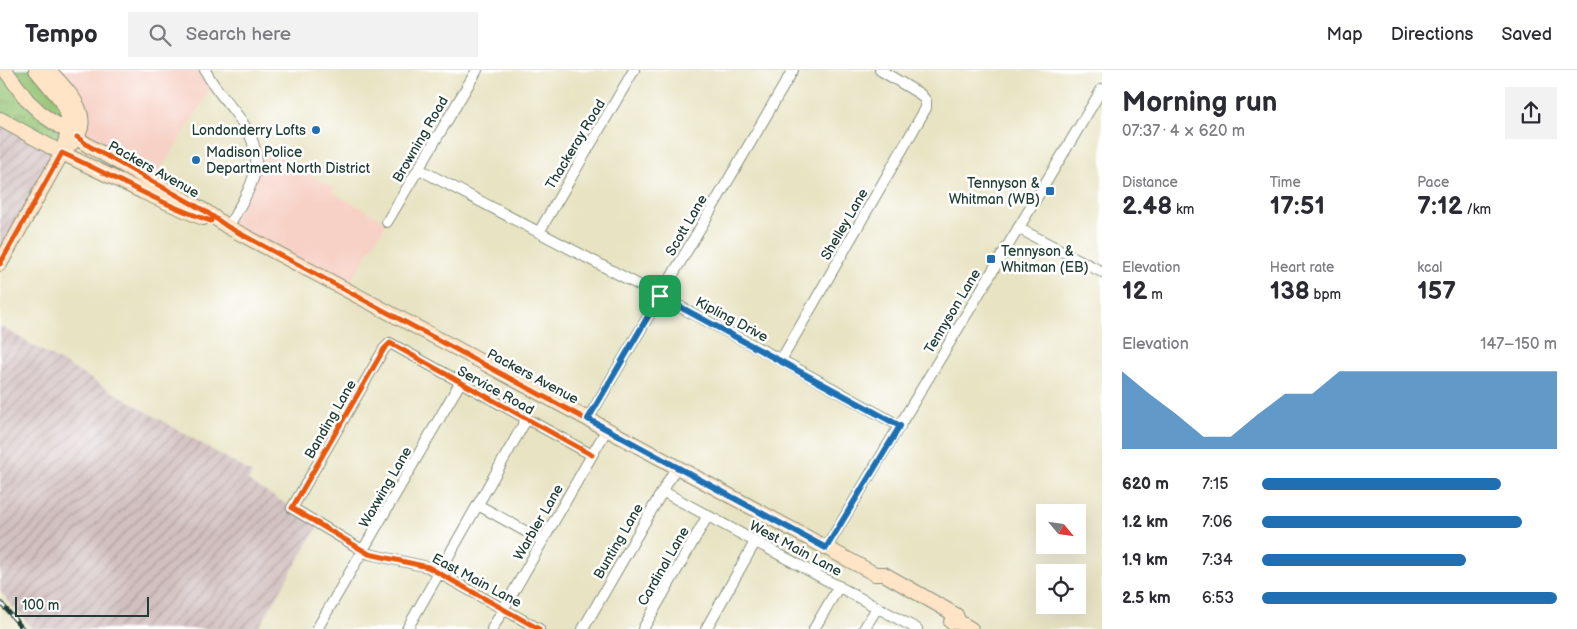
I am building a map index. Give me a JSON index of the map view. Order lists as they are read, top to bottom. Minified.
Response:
{"streets":{"main road":["Packers Avenue"],"street":["Browning Road","Thackeray Road","Shelley Lane","Scott Lane","Tennyson Lane","Kipling Drive","Service Road","Banding Lane","Waxwing Lane","Warbler Lane","Bunting Lane","West Main Lane","Cardinal Lane","East Main Lane"]},"crossings":[["Browning Road","Kipling Drive"],["Thackeray Road","Kipling Drive"],["Packers Avenue","Scott Lane"],["Packers Avenue","Tennyson Lane"],["Packers Avenue","Warbler Lane"],["Packers Avenue","Bunting Lane"],["Shelley Lane","Kipling Drive"],["Scott Lane","Kipling Drive"],["Tennyson Lane","Kipling Drive"],["Service Road","Banding Lane"],["Service Road","Waxwing Lane"],["Service Road","Warbler Lane"],["Banding Lane","East Main Lane"],["Waxwing Lane","East Main Lane"],["Warbler Lane","East Main Lane"],["Bunting Lane","West Main Lane"],["West Main Lane","Cardinal Lane"]],"places":{"other":["Londonderry Lofts","Madison Police Department North District"],"transit":["Tennyson & Whitman (WB)","Tennyson & Whitman (EB)"]},"scale_bar":"100 m","north":"bottom right","page":{"header":"Tempo","search":"Search here","nav":["Map","Directions","Saved"],"heading":["Morning run","07:37 · 4 × 620 m"],"stats":[["Distance","2.48 km"],["Time","17:51"],["Pace","7:12 /km"],["Elevation","12 m"],["Heart rate","138 bpm"],["kcal","157"]],"chart":["Elevation","147–150 m"],"list":[{"name":"620 m","note":"7:15"},{"name":"1.2 km","note":"7:06"},{"name":"1.9 km","note":"7:34"},{"name":"2.5 km","note":"6:53"}],"scale":"100 m"}}
